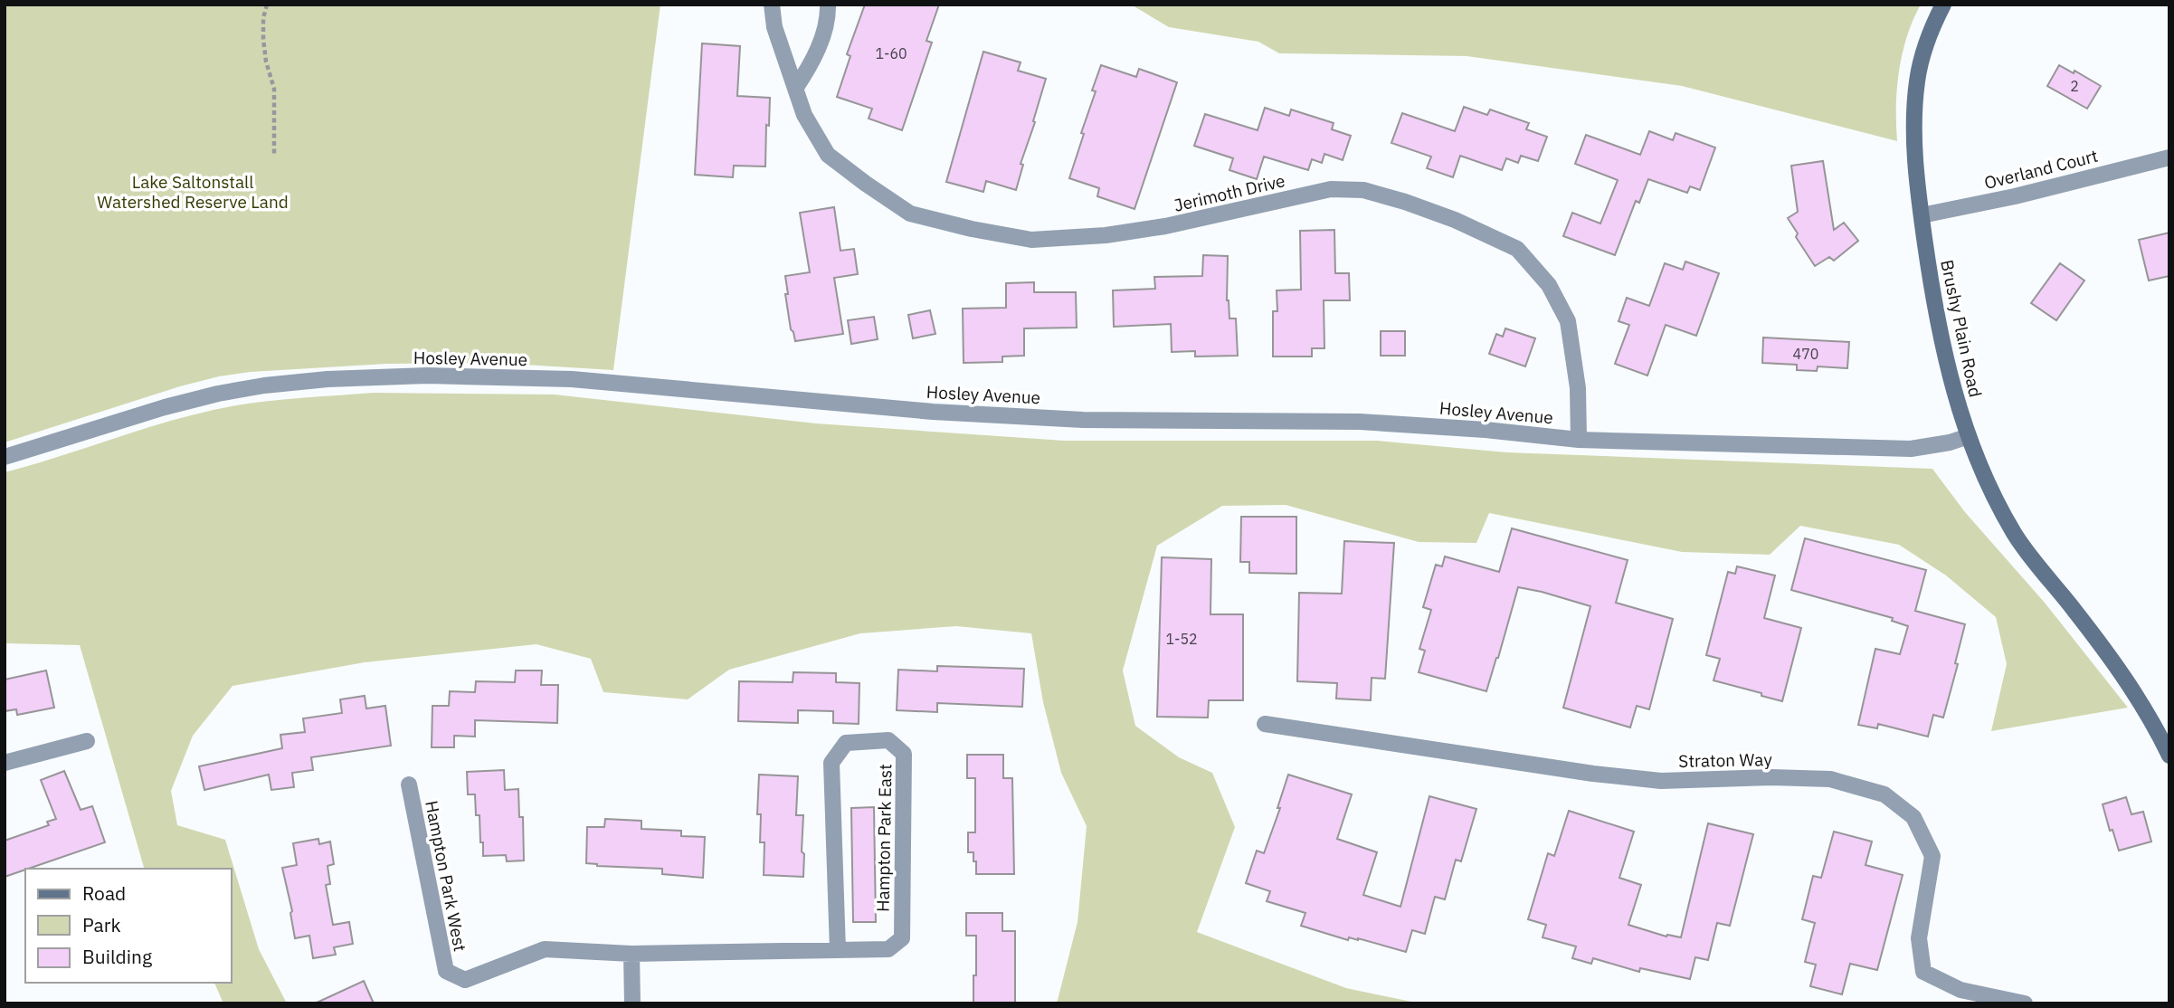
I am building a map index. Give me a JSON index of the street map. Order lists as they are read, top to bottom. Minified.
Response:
{"streets":{"main road":["Brushy Plain Road"],"street":["Overland Court","Jerimoth Drive","Hosley Avenue","Straton Way","Hampton Park East","Hampton Park West"]},"crossings":[["Overland Court","Brushy Plain Road"],["Jerimoth Drive","Hosley Avenue"],["Brushy Plain Road","Hosley Avenue"],["Hampton Park East","Hampton Park West"]],"parks":["Lake Saltonstall Watershed Reserve Land"],"house_numbers":["1-60","2","470","1-52"],"legend":["Road","Park","Building"]}
